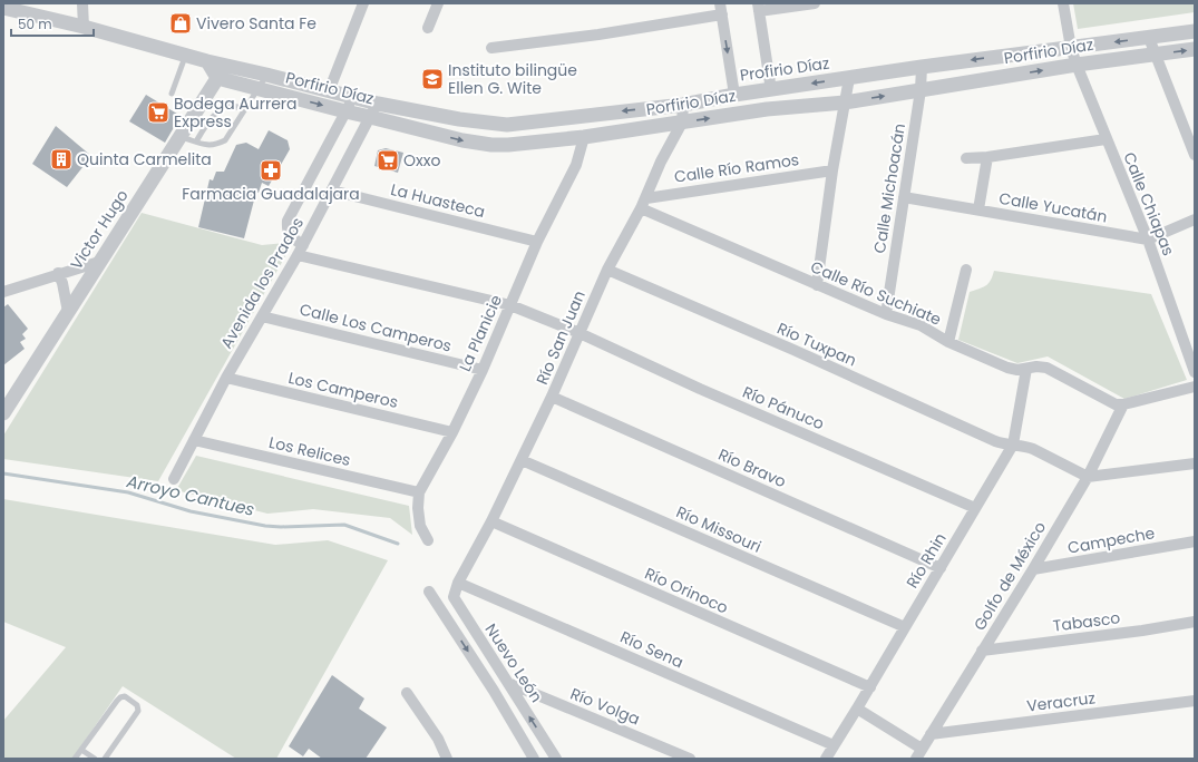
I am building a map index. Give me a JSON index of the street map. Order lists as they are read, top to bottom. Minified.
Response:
{"streets":{"street":["Porfirio Díaz","Profirio Díaz","Calle Río Ramos","Calle Michoacán","La Huasteca","Calle Chiapas","Calle Yucatán","Victor Hugo","Avenida los Prados","Calle Río Suchiate","Calle Los Camperos","La Planicie","Río San Juan","Río Tuxpan","Los Camperos","Río Pánuco","Los Relices","Río Bravo","Río Missouri","Campeche","Río Rhin","Golfo de México","Río Orinoco","Tabasco","Río Sena","Nuevo León","Veracruz","Río Volga"]},"crossings":[["Porfirio Díaz","Profirio Díaz"],["Porfirio Díaz","Calle Michoacán"],["Porfirio Díaz","Calle Chiapas"],["Porfirio Díaz","Victor Hugo"],["Porfirio Díaz","Avenida los Prados"],["Porfirio Díaz","La Planicie"],["Porfirio Díaz","Río San Juan"],["Profirio Díaz","Calle Michoacán"],["Profirio Díaz","Calle Chiapas"],["Profirio Díaz","Avenida los Prados"],["Profirio Díaz","Río San Juan"],["Calle Río Ramos","Río San Juan"],["Calle Michoacán","Calle Yucatán"],["Calle Michoacán","Calle Río Suchiate"],["La Huasteca","Avenida los Prados"],["La Huasteca","La Planicie"],["Calle Chiapas","Calle Yucatán"],["Avenida los Prados","Calle Los Camperos"],["Avenida los Prados","Los Camperos"],["Avenida los Prados","Río Pánuco"],["Avenida los Prados","Los Relices"],["Calle Río Suchiate","Río San Juan"],["Calle Río Suchiate","Río Rhin"],["Calle Río Suchiate","Golfo de México"],["Calle Los Camperos","La Planicie"],["La Planicie","Los Camperos"],["La Planicie","Río Pánuco"],["La Planicie","Los Relices"],["Río San Juan","Río Tuxpan"],["Río San Juan","Río Pánuco"],["Río San Juan","Río Bravo"],["Río San Juan","Río Missouri"],["Río San Juan","Río Orinoco"],["Río San Juan","Río Sena"],["Río Tuxpan","Río Rhin"],["Río Tuxpan","Golfo de México"],["Río Pánuco","Río Rhin"],["Río Bravo","Río Rhin"],["Río Missouri","Río Rhin"],["Campeche","Golfo de México"],["Río Rhin","Río Orinoco"],["Río Rhin","Río Sena"],["Golfo de México","Tabasco"],["Golfo de México","Veracruz"],["Nuevo León","Río Volga"]],"water":["Arroyo Cantues"],"places":{"shop":["Vivero Santa Fe"],"school or university":["Instituto bilingüe Ellen G. Wite"],"supermarket":["Bodega Aurrera Express","Oxxo"],"building":["Quinta Carmelita"],"pharmacy":["Farmacia Guadalajara"]},"scale_bar":"50 m"}
